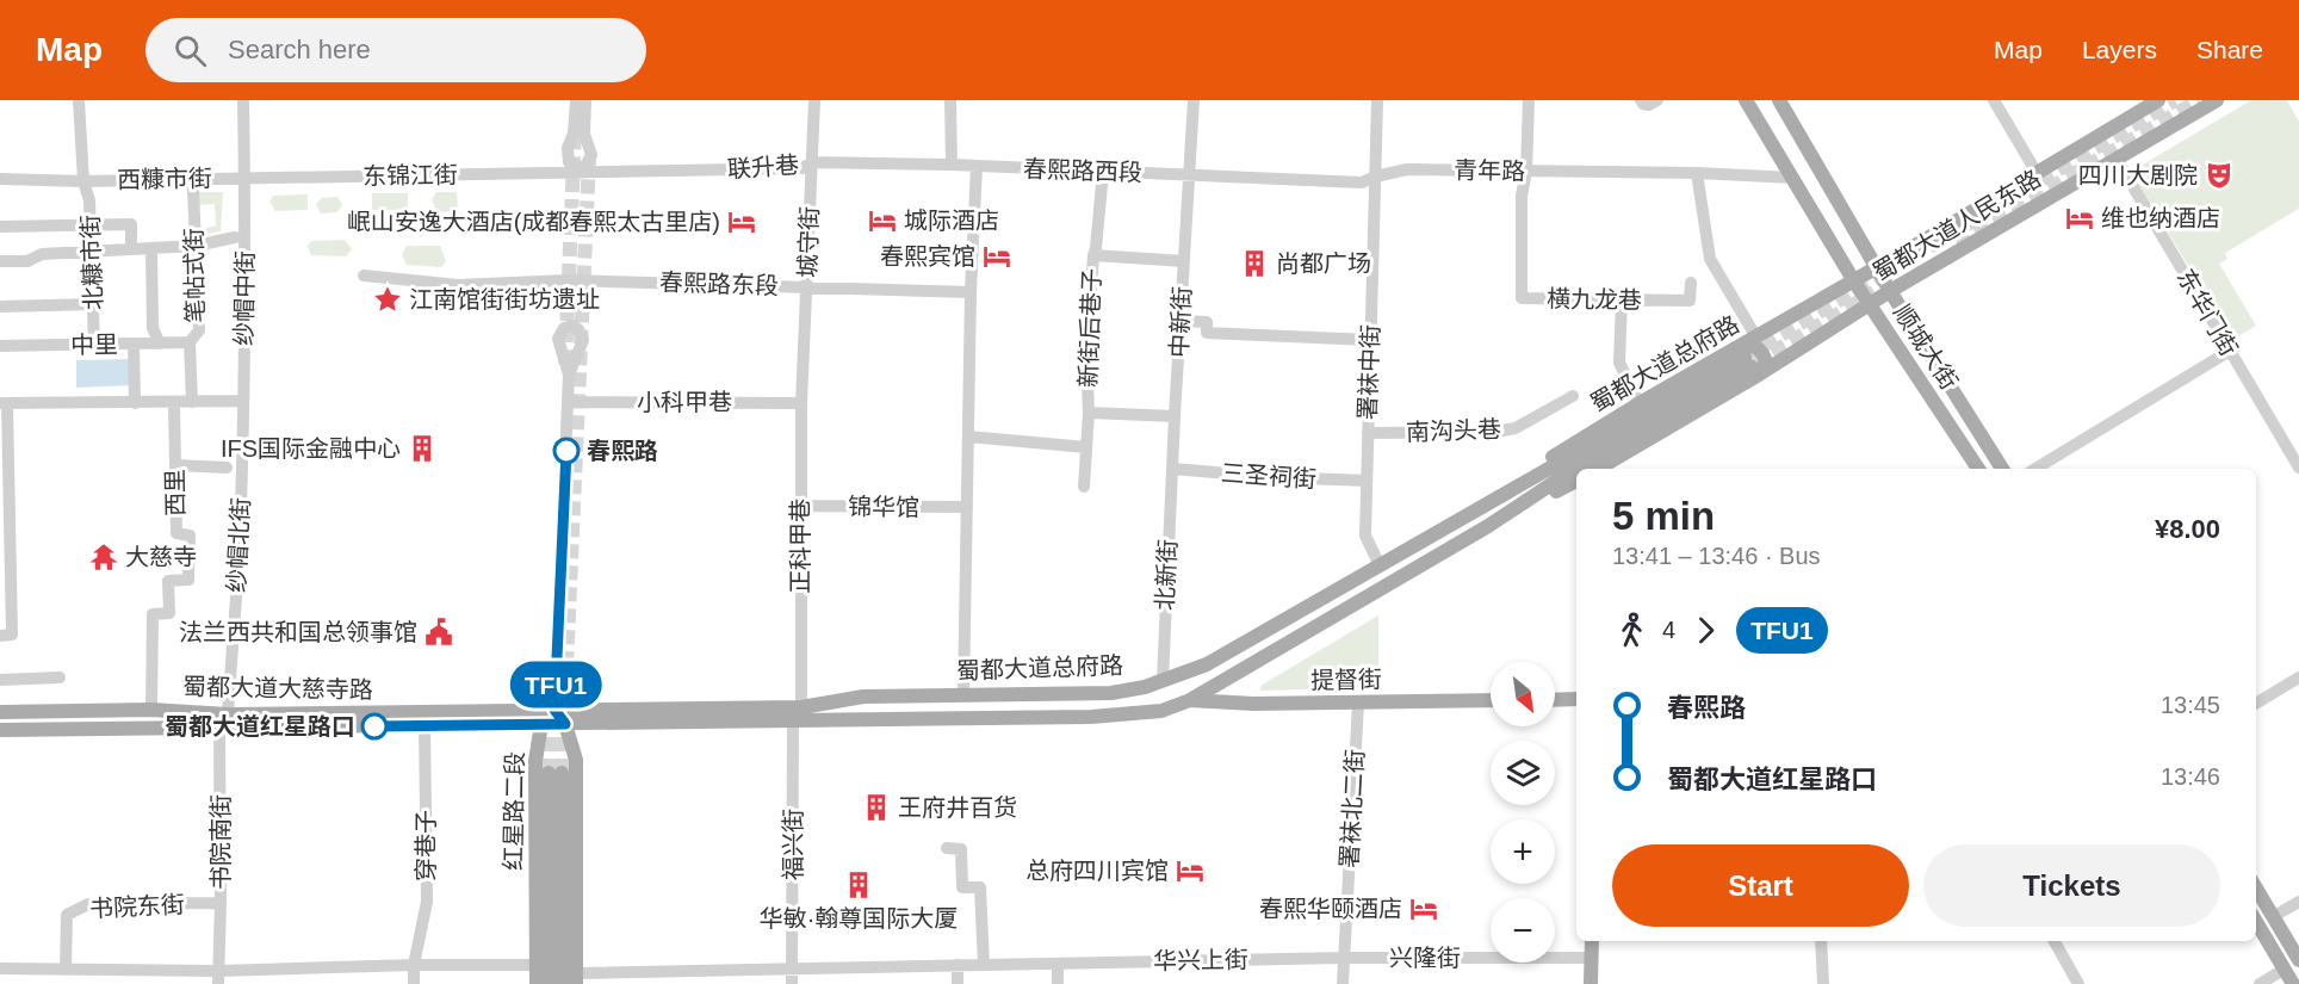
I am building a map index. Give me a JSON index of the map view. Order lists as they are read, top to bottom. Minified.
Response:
{"streets":{"main road":["蜀都大道人民东路","顺城大街","蜀都大道总府路","提督街","蜀都大道大慈寺路","红星路二段"],"street":["联升巷","春熙路西段","青年路","东锦江街","西糠市街","城守街","北糠市街","笔帖式街","春熙路东段","纱帽中街","横九龙巷","东华门街","中新街","新街后巷子","中里","署袜中街","小科甲巷","南沟头巷","三圣祠街","西里","锦华馆","纱帽北街","正科甲巷","北新街","署袜北二街","书院南街","福兴街","穿巷子","书院东街","兴隆街","华兴上街"]},"crossings":[["联升巷","东锦江街"],["联升巷","城守街"],["春熙路西段","青年路"],["春熙路西段","中新街"],["春熙路西段","新街后巷子"],["青年路","横九龙巷"],["青年路","中新街"],["青年路","顺城大街"],["青年路","署袜中街"],["东锦江街","西糠市街"],["东锦江街","纱帽中街"],["西糠市街","北糠市街"],["西糠市街","纱帽中街"],["蜀都大道人民东路","东华门街"],["蜀都大道人民东路","顺城大街"],["蜀都大道人民东路","蜀都大道总府路"],["城守街","春熙路东段"],["城守街","正科甲巷"],["北糠市街","中里"],["笔帖式街","中里"],["纱帽中街","纱帽北街"],["中新街","三圣祠街"],["中新街","北新街"],["顺城大街","蜀都大道总府路"],["蜀都大道总府路","署袜中街"],["蜀都大道总府路","正科甲巷"],["蜀都大道总府路","北新街"],["蜀都大道总府路","提督街"],["蜀都大道总府路","蜀都大道大慈寺路"],["蜀都大道总府路","红星路二段"],["蜀都大道总府路","福兴街"],["署袜中街","南沟头巷"],["署袜中街","三圣祠街"],["小科甲巷","正科甲巷"],["三圣祠街","北新街"],["西里","蜀都大道大慈寺路"],["锦华馆","正科甲巷"],["纱帽北街","蜀都大道大慈寺路"],["提督街","署袜北二街"],["蜀都大道大慈寺路","红星路二段"],["蜀都大道大慈寺路","书院南街"],["蜀都大道大慈寺路","穿巷子"],["署袜北二街","兴隆街"],["署袜北二街","华兴上街"],["书院南街","书院东街"],["福兴街","华兴上街"],["兴隆街","华兴上街"]],"places":{"theatre":["四川大剧院"],"hotel":["维也纳酒店","城际酒店","岷山安逸大酒店(成都春熙太古里店)","春熙宾馆","总府四川宾馆","春熙华颐酒店"],"building":["尚都广场","IFS国际金融中心","王府井百货","华敏·翰尊国际大厦"],"place":["江南馆街街坊遗址"],"other":["春熙路","蜀都大道红星路口"],"temple":["大慈寺"],"public building":["法兰西共和国总领事馆"]},"lines":["bus line TFU1"],"north":"bottom right","page":{"header":"Map","search":"Search here","nav":["Map","Layers","Share"],"on_map":"TFU1","heading":["5 min","13:41 – 13:46 · Bus","¥8.00"],"legs":["4","TFU1"],"map_buttons":["+","−"],"list":[{"name":"春熙路","value":"13:45"},{"name":"蜀都大道红星路口","value":"13:46"}],"buttons":["Start","Tickets"]}}
